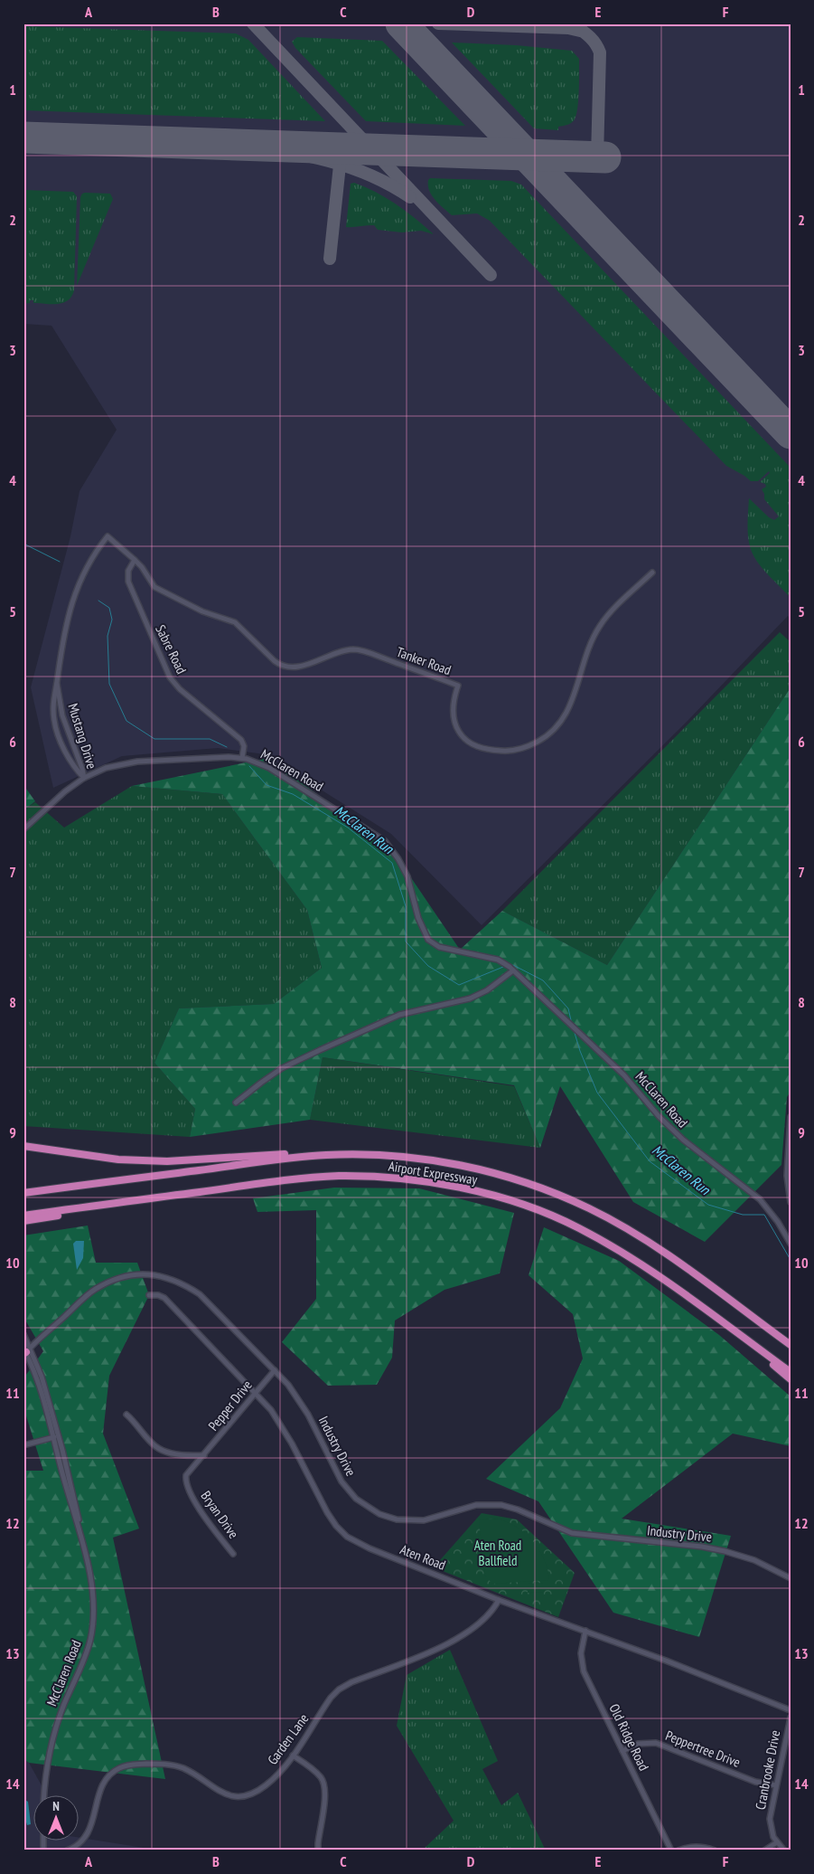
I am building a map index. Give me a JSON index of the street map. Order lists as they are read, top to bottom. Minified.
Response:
{"streets":{"highway":["Airport Expressway"],"street":["Sabre Road","Tanker Road","Mustang Drive","McClaren Road","Pepper Drive","Industry Drive","Bryan Drive","Aten Road","Old Ridge Road","Garden Lane","Peppertree Drive","Cranbrooke Drive"]},"crossings":[["Sabre Road","Tanker Road"],["Sabre Road","Mustang Drive"],["Sabre Road","McClaren Road"],["Tanker Road","Mustang Drive"],["Mustang Drive","McClaren Road"],["McClaren Road","Industry Drive"],["Pepper Drive","Industry Drive"],["Pepper Drive","Bryan Drive"],["Pepper Drive","Aten Road"],["Aten Road","Old Ridge Road"],["Aten Road","Garden Lane"],["Old Ridge Road","Peppertree Drive"],["Peppertree Drive","Cranbrooke Drive"]],"water":["McClaren Run"],"parks":["Aten Road Ballfield"],"north":"top","grid":{"columns":["A","B","C","D","E","F"],"rows":["1","2","3","4","5","6","7","8","9","10","11","12","13","14"]}}
